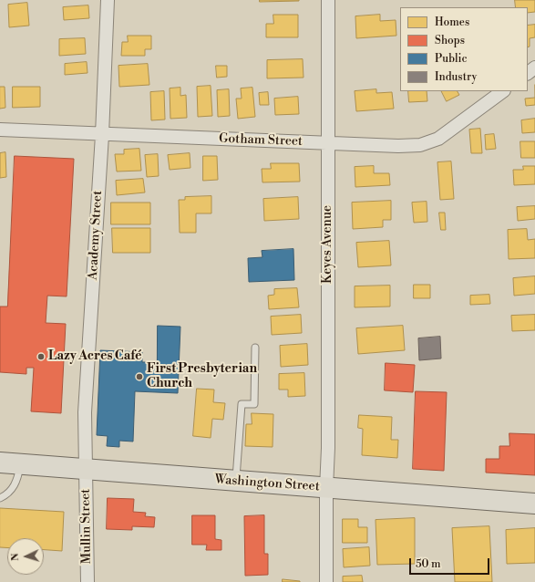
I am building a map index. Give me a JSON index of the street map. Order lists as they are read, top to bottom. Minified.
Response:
{"streets":{"main road":["Washington Street"],"street":["Gotham Street","Academy Street","Keyes Avenue","Mullin Street"]},"crossings":[["Gotham Street","Academy Street"],["Gotham Street","Keyes Avenue"],["Academy Street","Washington Street"],["Academy Street","Mullin Street"],["Keyes Avenue","Washington Street"],["Washington Street","Mullin Street"]],"places":["Lazy Acres Café","First Presbyterian Church"],"legend":["Homes","Shops","Public","Industry"],"scale_bar":"50 m","north":"left"}
